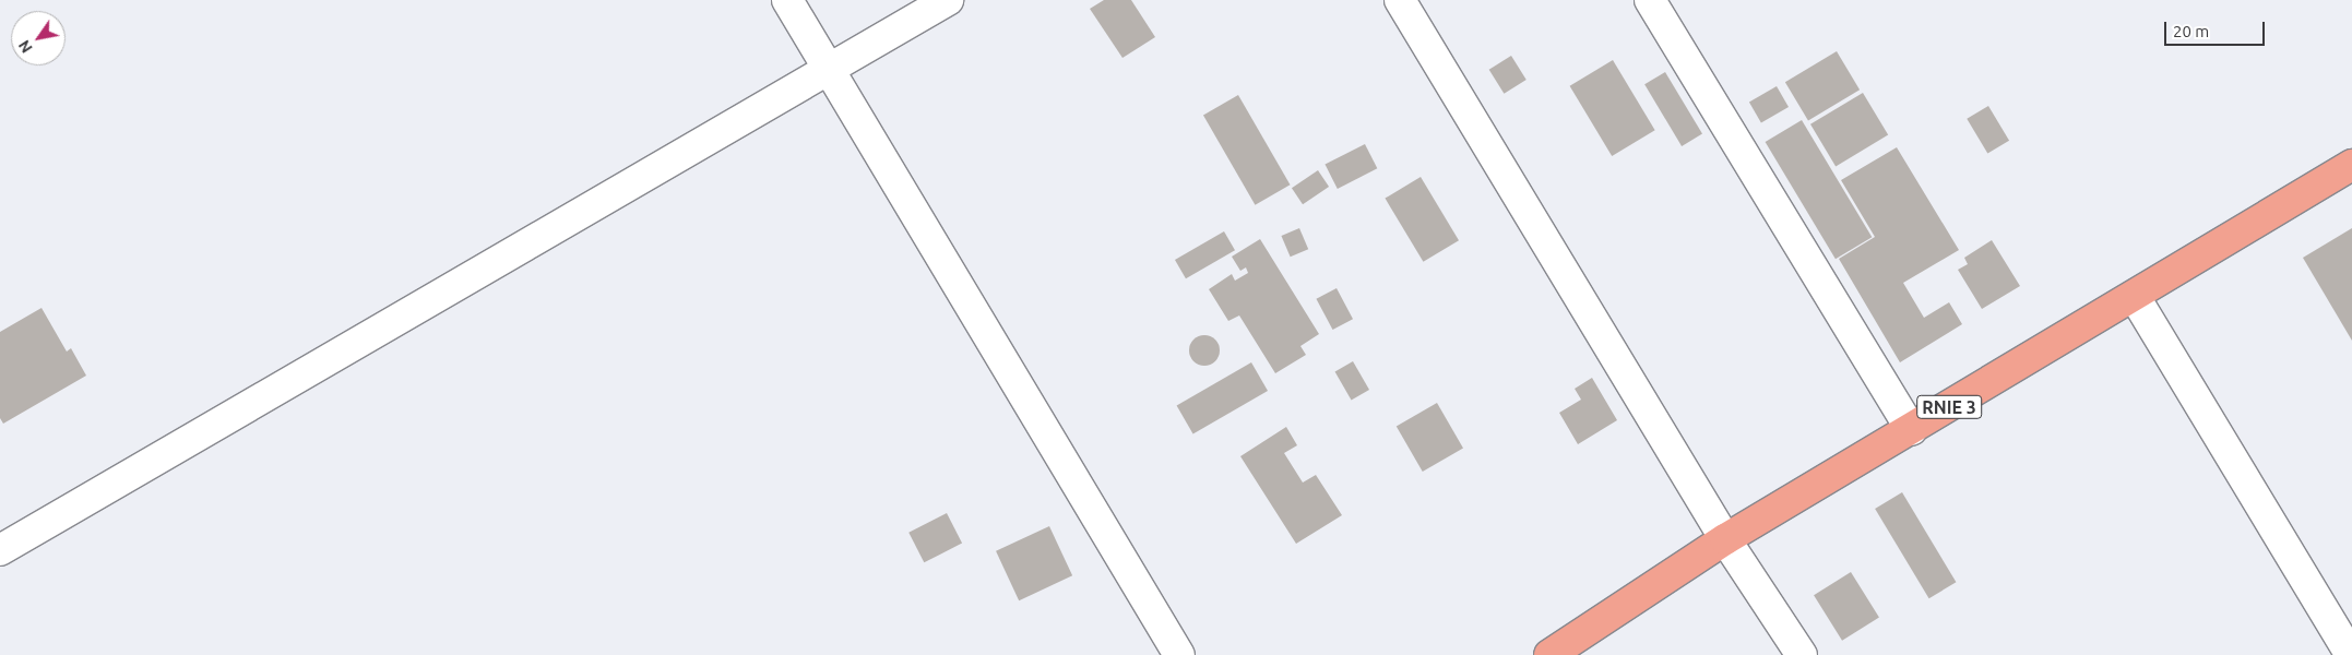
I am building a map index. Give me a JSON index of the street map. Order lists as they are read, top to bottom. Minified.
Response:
{"streets":{"highway":["RNIE 3"]},"scale_bar":"20 m","north":"bottom left"}
